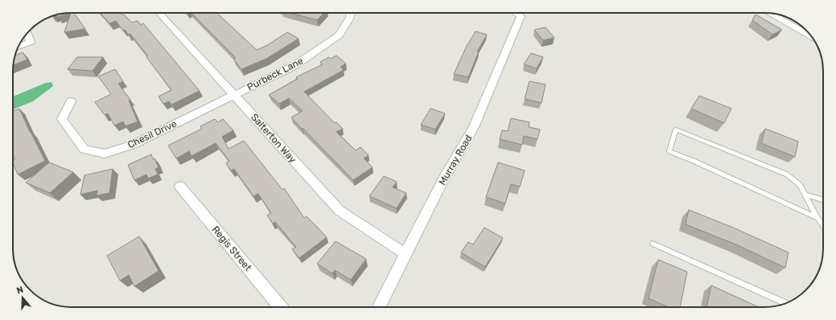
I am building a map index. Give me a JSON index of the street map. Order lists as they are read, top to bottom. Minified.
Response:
{"streets":{"street":["Purbeck Lane","Chesil Drive","Salterton Way","Murray Road","Regis Street"]},"crossings":[["Purbeck Lane","Chesil Drive"],["Purbeck Lane","Salterton Way"],["Chesil Drive","Salterton Way"],["Salterton Way","Murray Road"]],"north":"top"}
